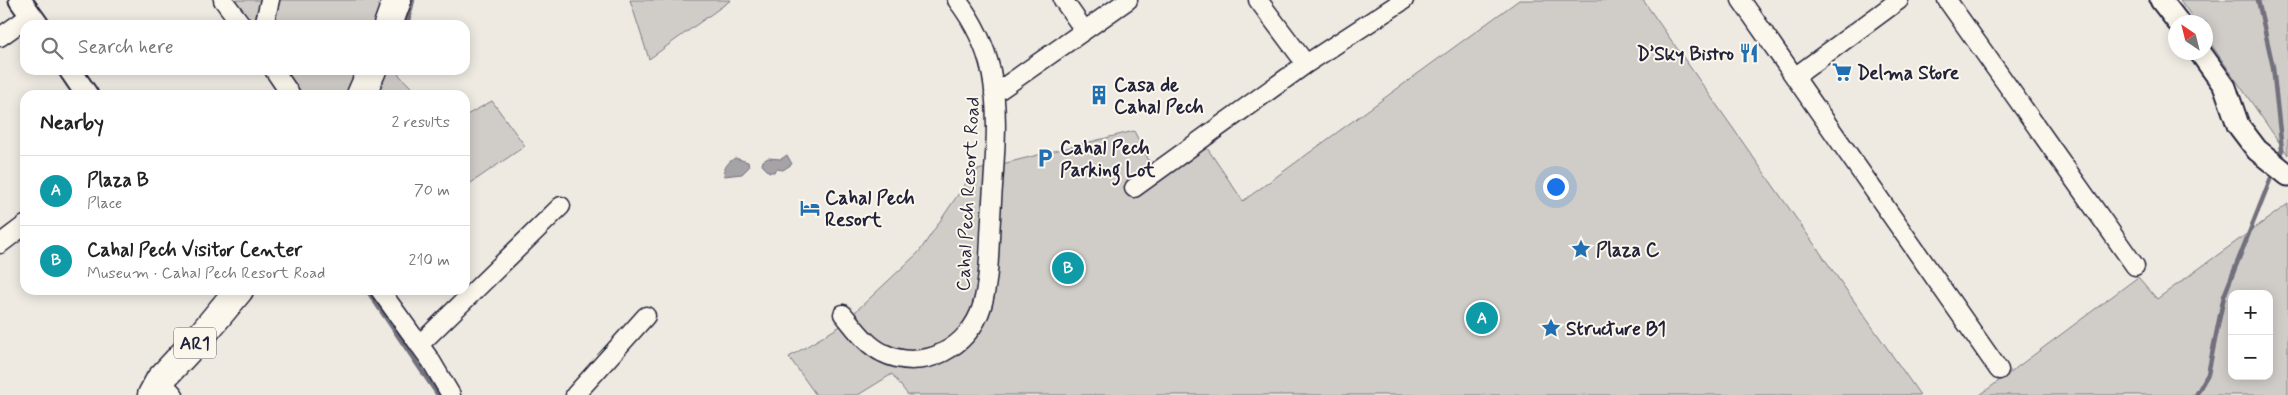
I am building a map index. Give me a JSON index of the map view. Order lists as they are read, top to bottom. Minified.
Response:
{"streets":{"highway":["AR1"],"street":["Cahal Pech Resort Road"]},"places":{"restaurant":["D’Sky Bistro"],"supermarket":["Delma Store"],"building":["Casa de Cahal Pech"],"parking":["Cahal Pech Parking Lot"],"hotel":["Cahal Pech Resort"],"place":["Plaza C","Structure B1"]},"north":"top left","page":{"search":"Search here","heading":["Nearby","2 results"],"list":[{"mark":"A","name":"Plaza B","note":"Place","value":"70 m"},{"mark":"B","name":"Cahal Pech Visitor Center","note":"Museum · Cahal Pech Resort Road","value":"210 m"}],"pins":["B","A"],"map_buttons":["+","−"]}}
